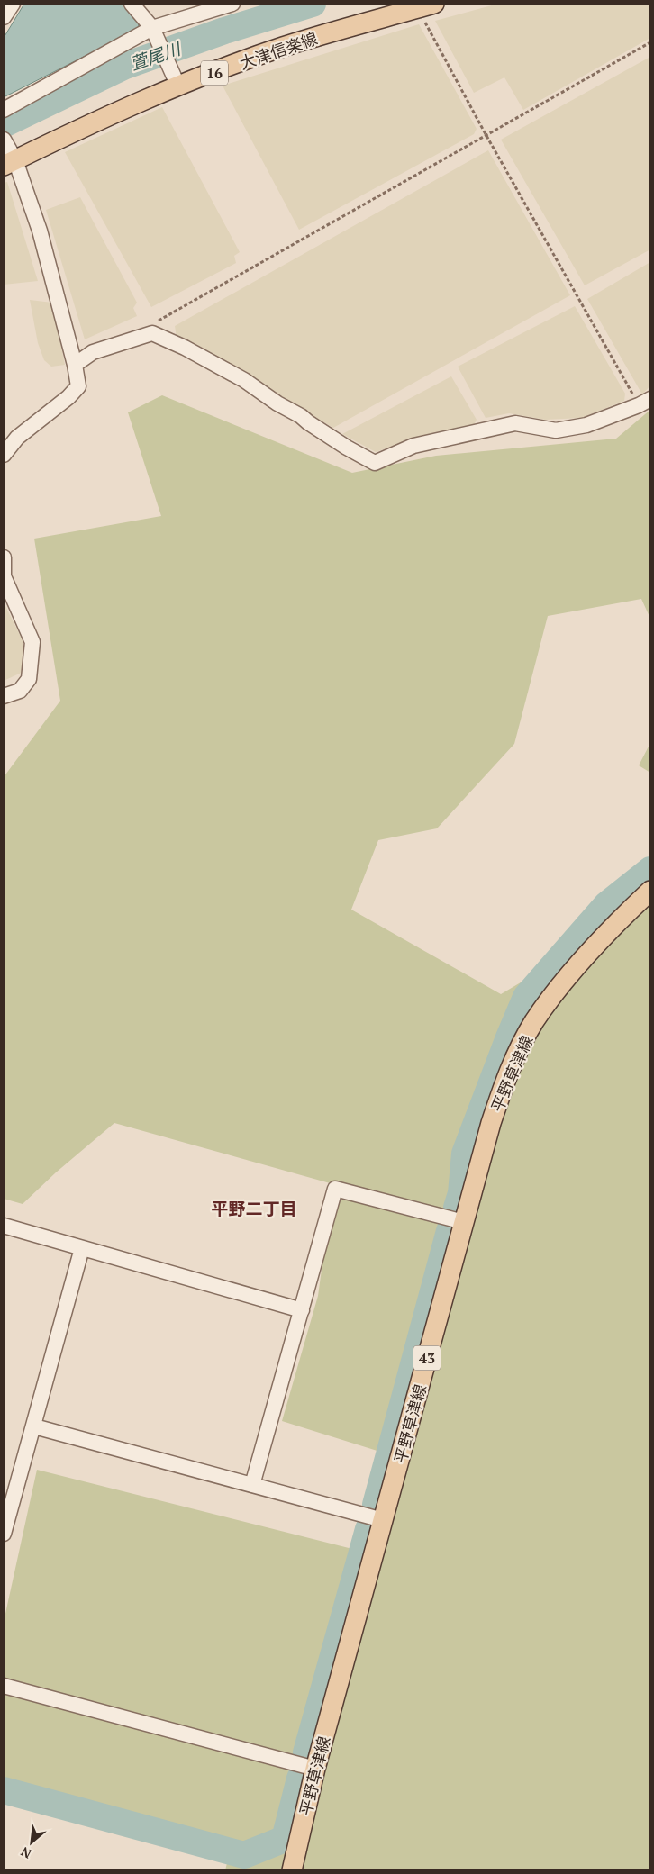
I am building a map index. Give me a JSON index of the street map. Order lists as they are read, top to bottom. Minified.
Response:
{"streets":{"main road":["大津信楽線","16","平野草津線","43"]},"districts":["平野二丁目"],"water":["萱尾川"],"north":"bottom left"}
